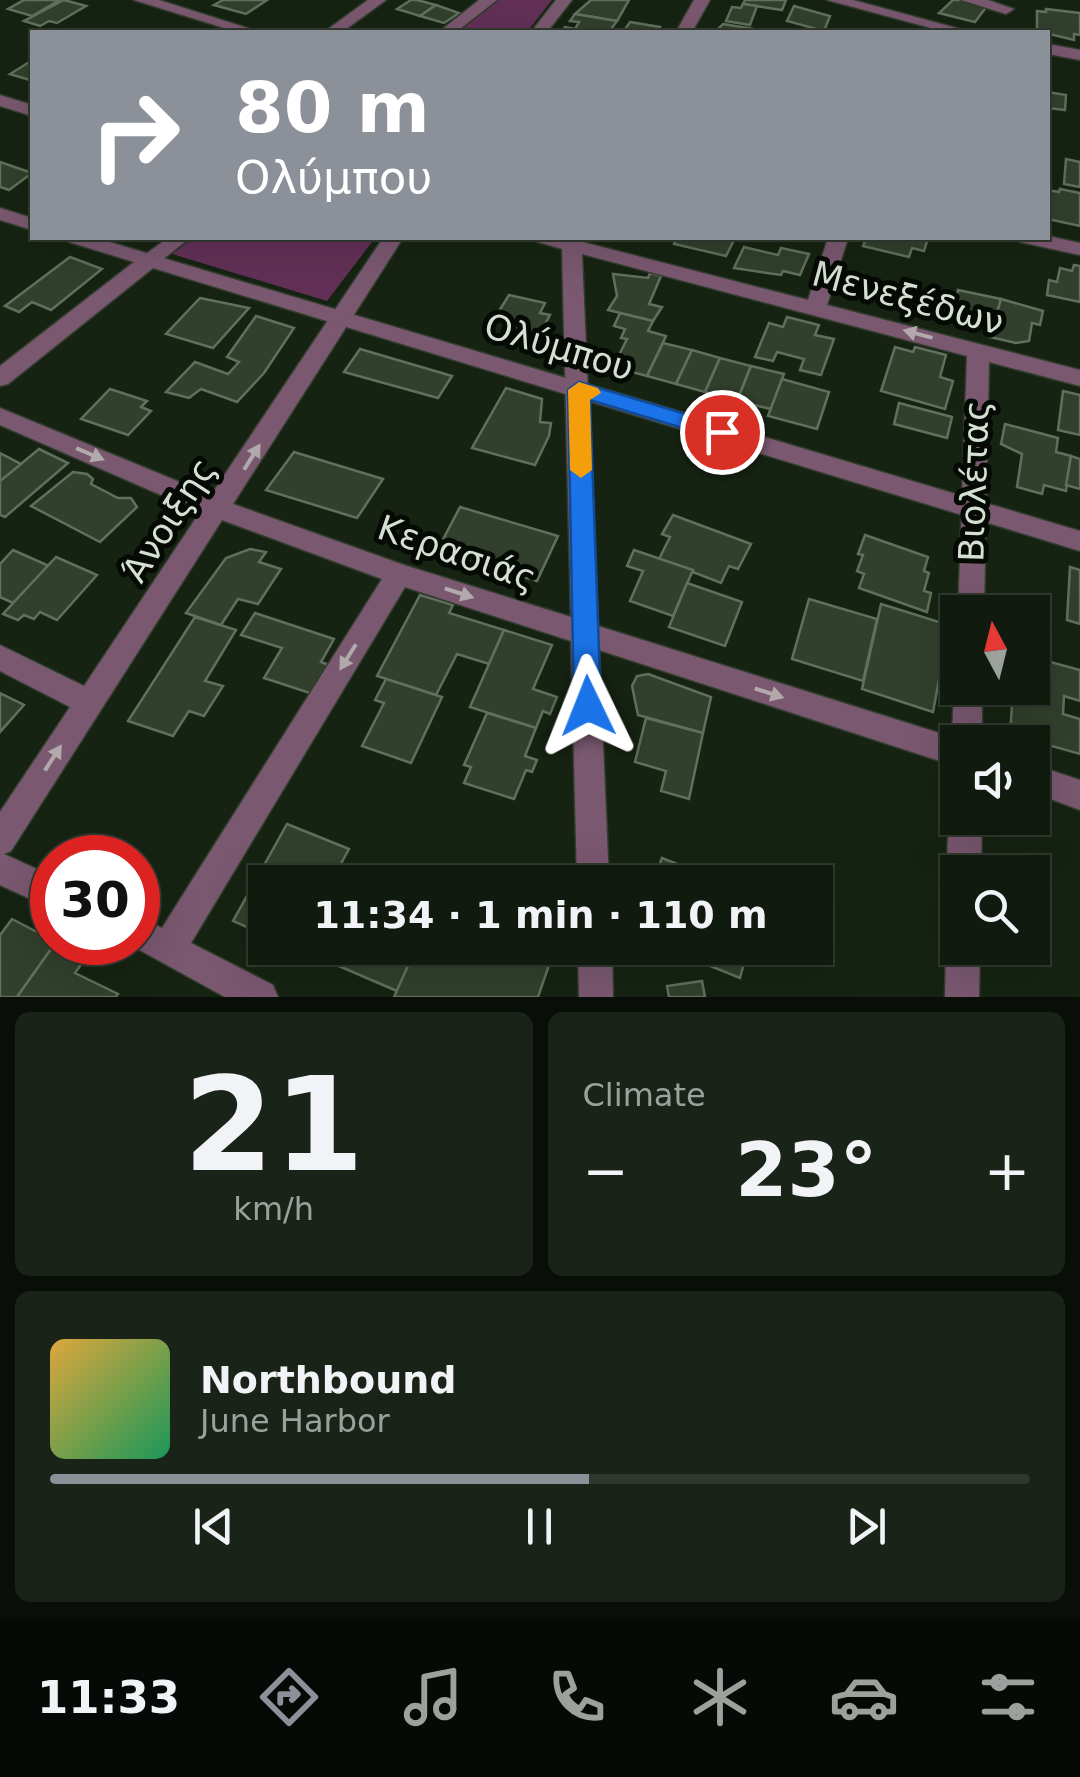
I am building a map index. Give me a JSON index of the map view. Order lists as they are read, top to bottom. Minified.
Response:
{"streets":{"street":["Μενεξέδων","Ολύμπου","Βιολέτας","Άνοιξης","Κερασιάς"]},"crossings":[["Μενεξέδων","Βιολέτας"],["Ολύμπου","Βιολέτας"],["Ολύμπου","Άνοιξης"],["Άνοιξης","Κερασιάς"]],"one_way":["Κερασιάς"],"north":"top","page":{"turn":["80 m","Ολύμπου"],"limit":"30","trip":"11:34 · 1 min · 110 m","tile":[["21","km/h"],"Climate"],"heat":["−","23°","+"],"song":["Northbound","June Harbor"],"tabs":"11:33"}}
